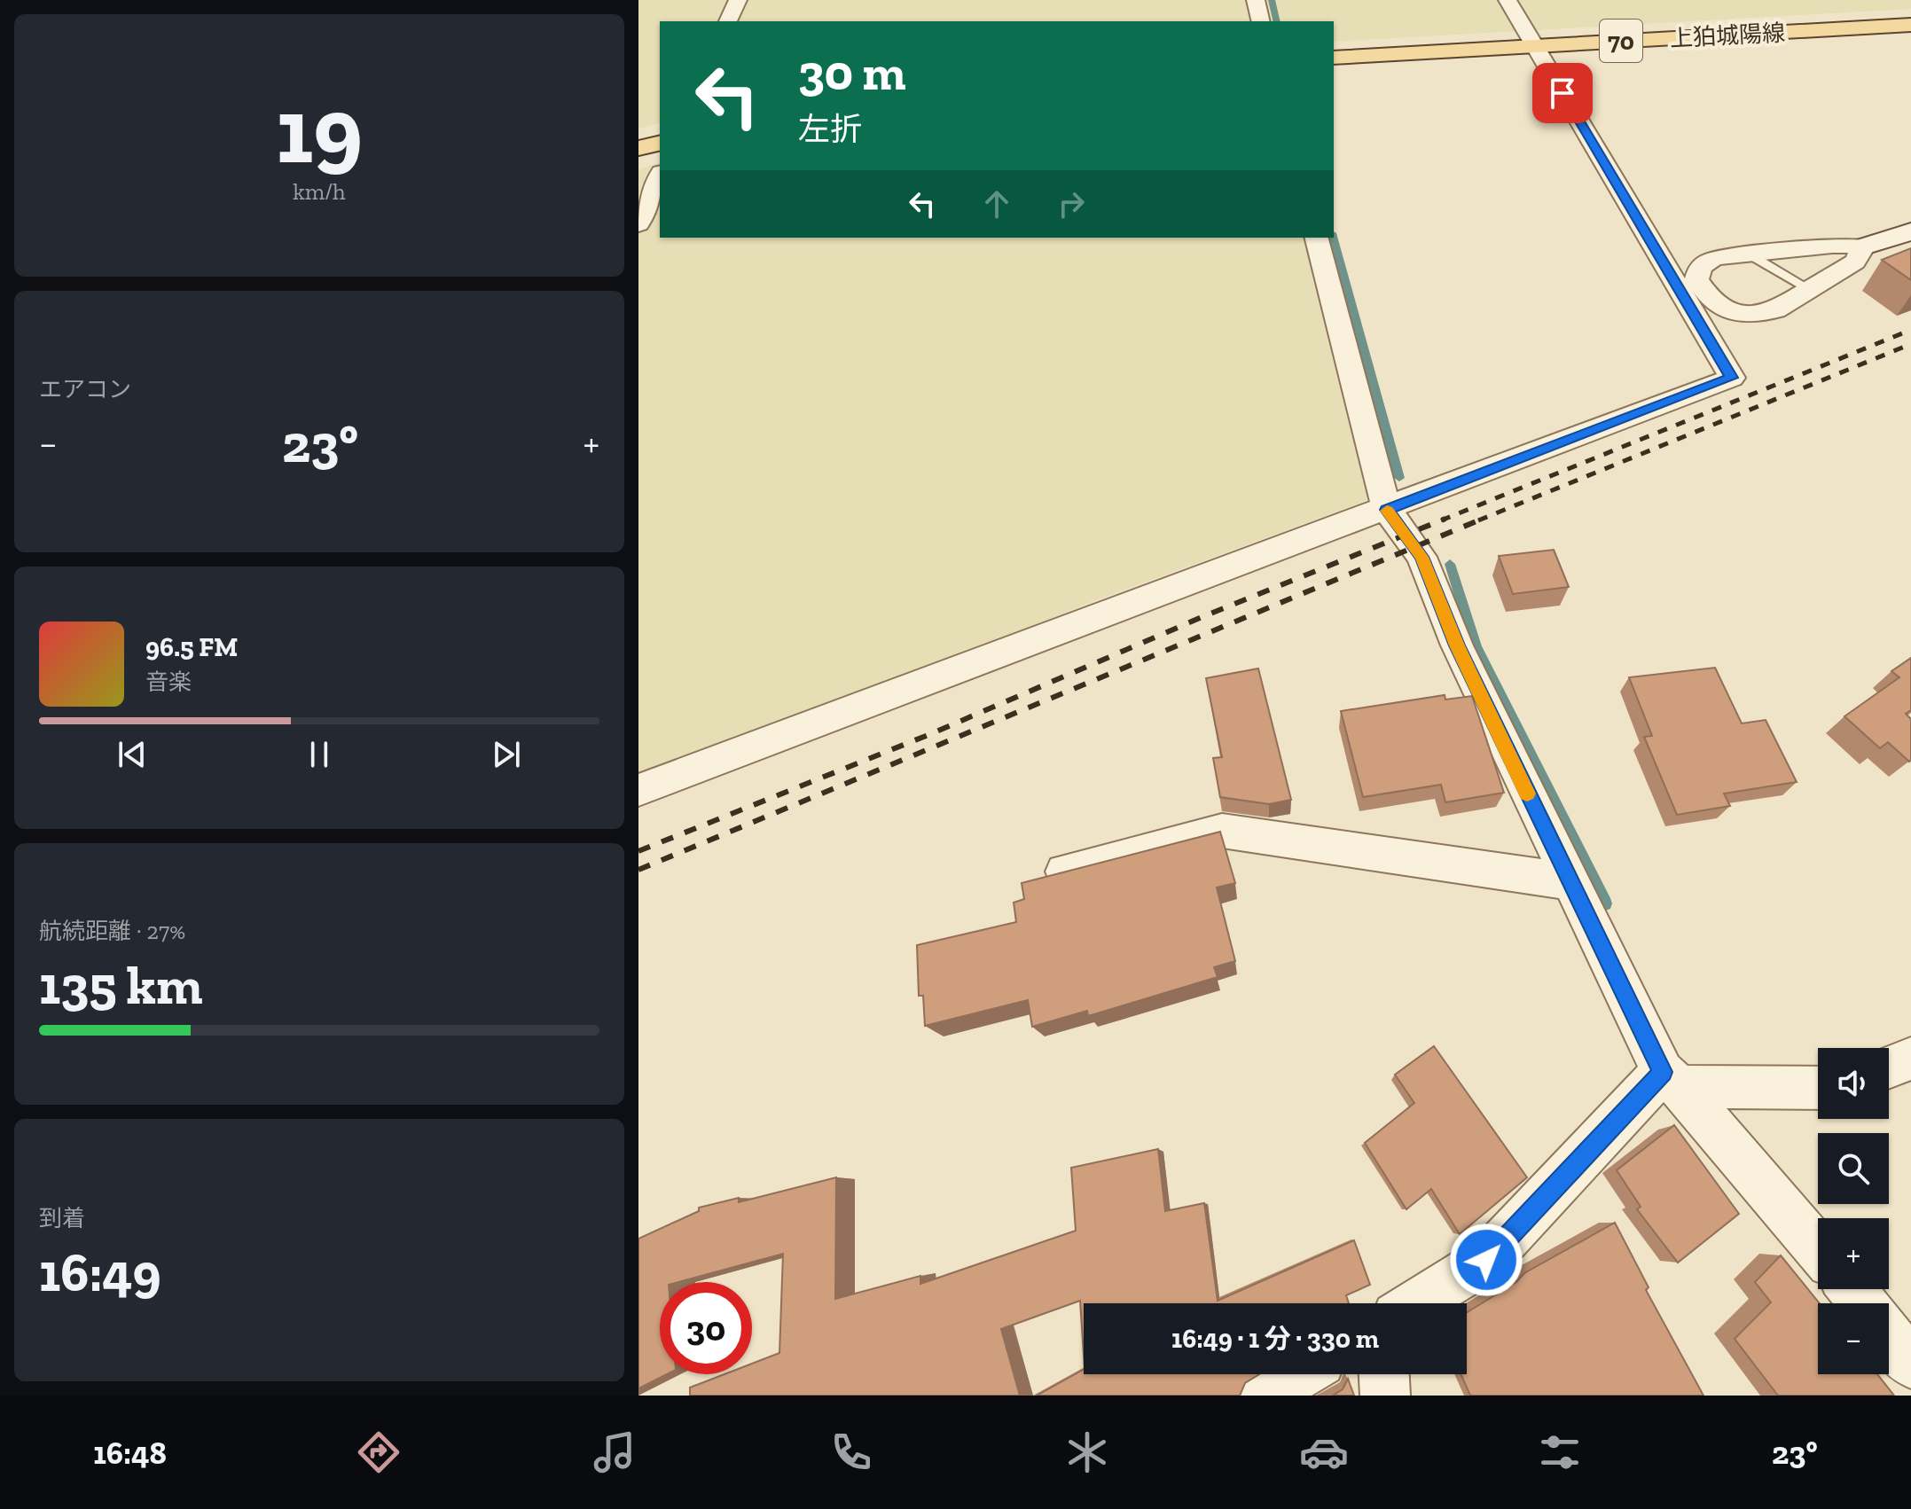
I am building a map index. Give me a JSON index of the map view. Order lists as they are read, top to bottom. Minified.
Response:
{"streets":{"main road":["上狛城陽線","70"]},"page":{"tile":[["19","km/h"],"エアコン",["航続距離 · 27%","135 km"],["到着","16:49"]],"turn":["30 m","左折"],"heat":["−","23°","+"],"song":["96.5 FM","音楽"],"map_buttons":["+","−"],"limit":"30","trip":"16:49 · 1 分 · 330 m","tabs":["16:48","23°"]}}
